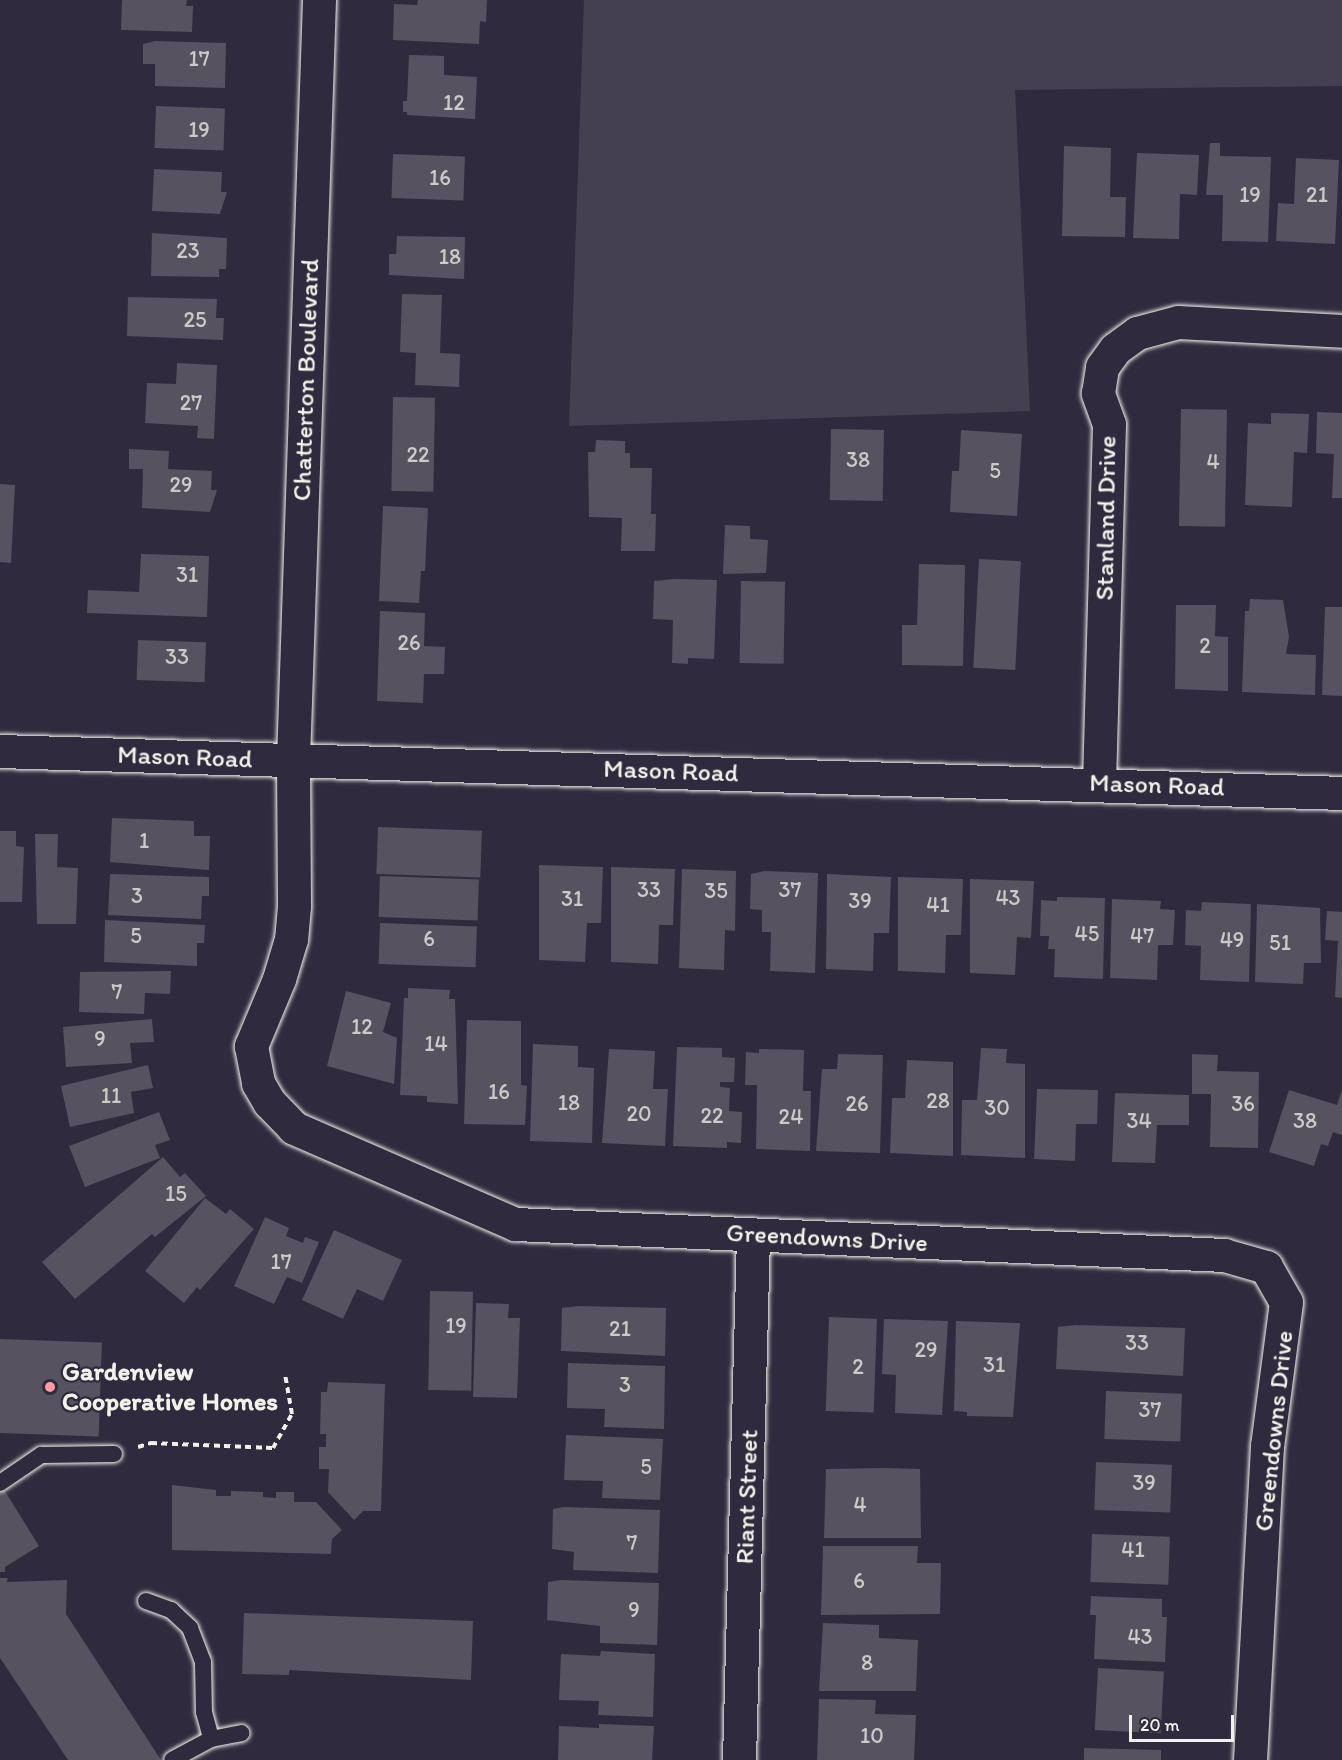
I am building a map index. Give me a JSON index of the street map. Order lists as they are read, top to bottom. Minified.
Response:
{"streets":{"street":["Chatterton Boulevard","Stanland Drive","Mason Road","Greendowns Drive","Riant Street"]},"crossings":[["Chatterton Boulevard","Mason Road"],["Chatterton Boulevard","Greendowns Drive"],["Stanland Drive","Mason Road"],["Mason Road","Greendowns Drive"],["Greendowns Drive","Riant Street"]],"places":["Gardenview Cooperative Homes"],"house_numbers":["17","12","19","16","19","21","23","18","25","27","22","38","4","5","29","31","26","2","33","1","33","37","35","3","43","31","39","41","45","5","47","6","49","51","7","12","9","14","16","11","28","18","26","36","30","20","22","24","34","38","15","17","19","21","33","29","31","2","3","37","5","39","4","7","41","6","9","43","8","10"],"scale_bar":"20 m"}
